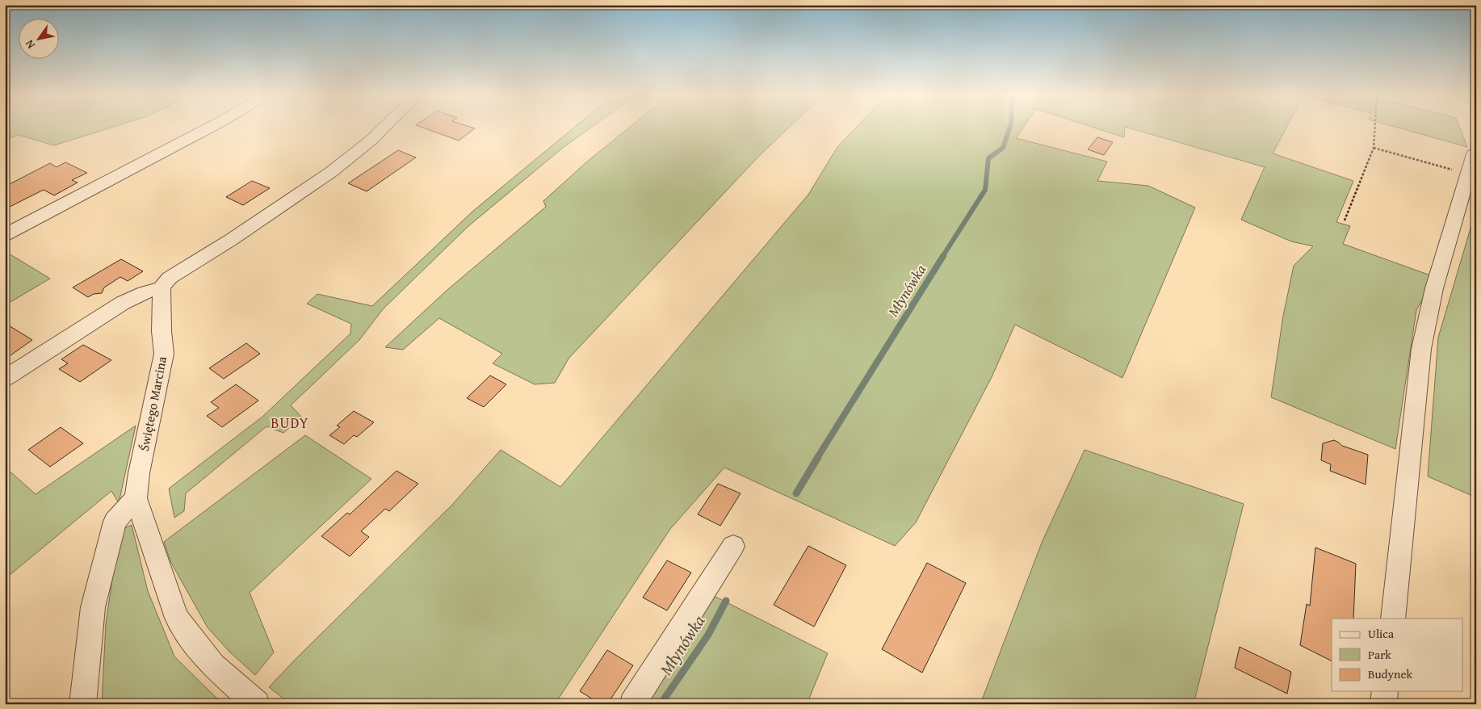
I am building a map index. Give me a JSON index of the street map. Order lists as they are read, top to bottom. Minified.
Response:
{"streets":{"street":["Świętego Marcina"]},"districts":["BUDY"],"water":["Młynówka"],"legend":["Ulica","Park","Budynek"],"north":"bottom left"}
